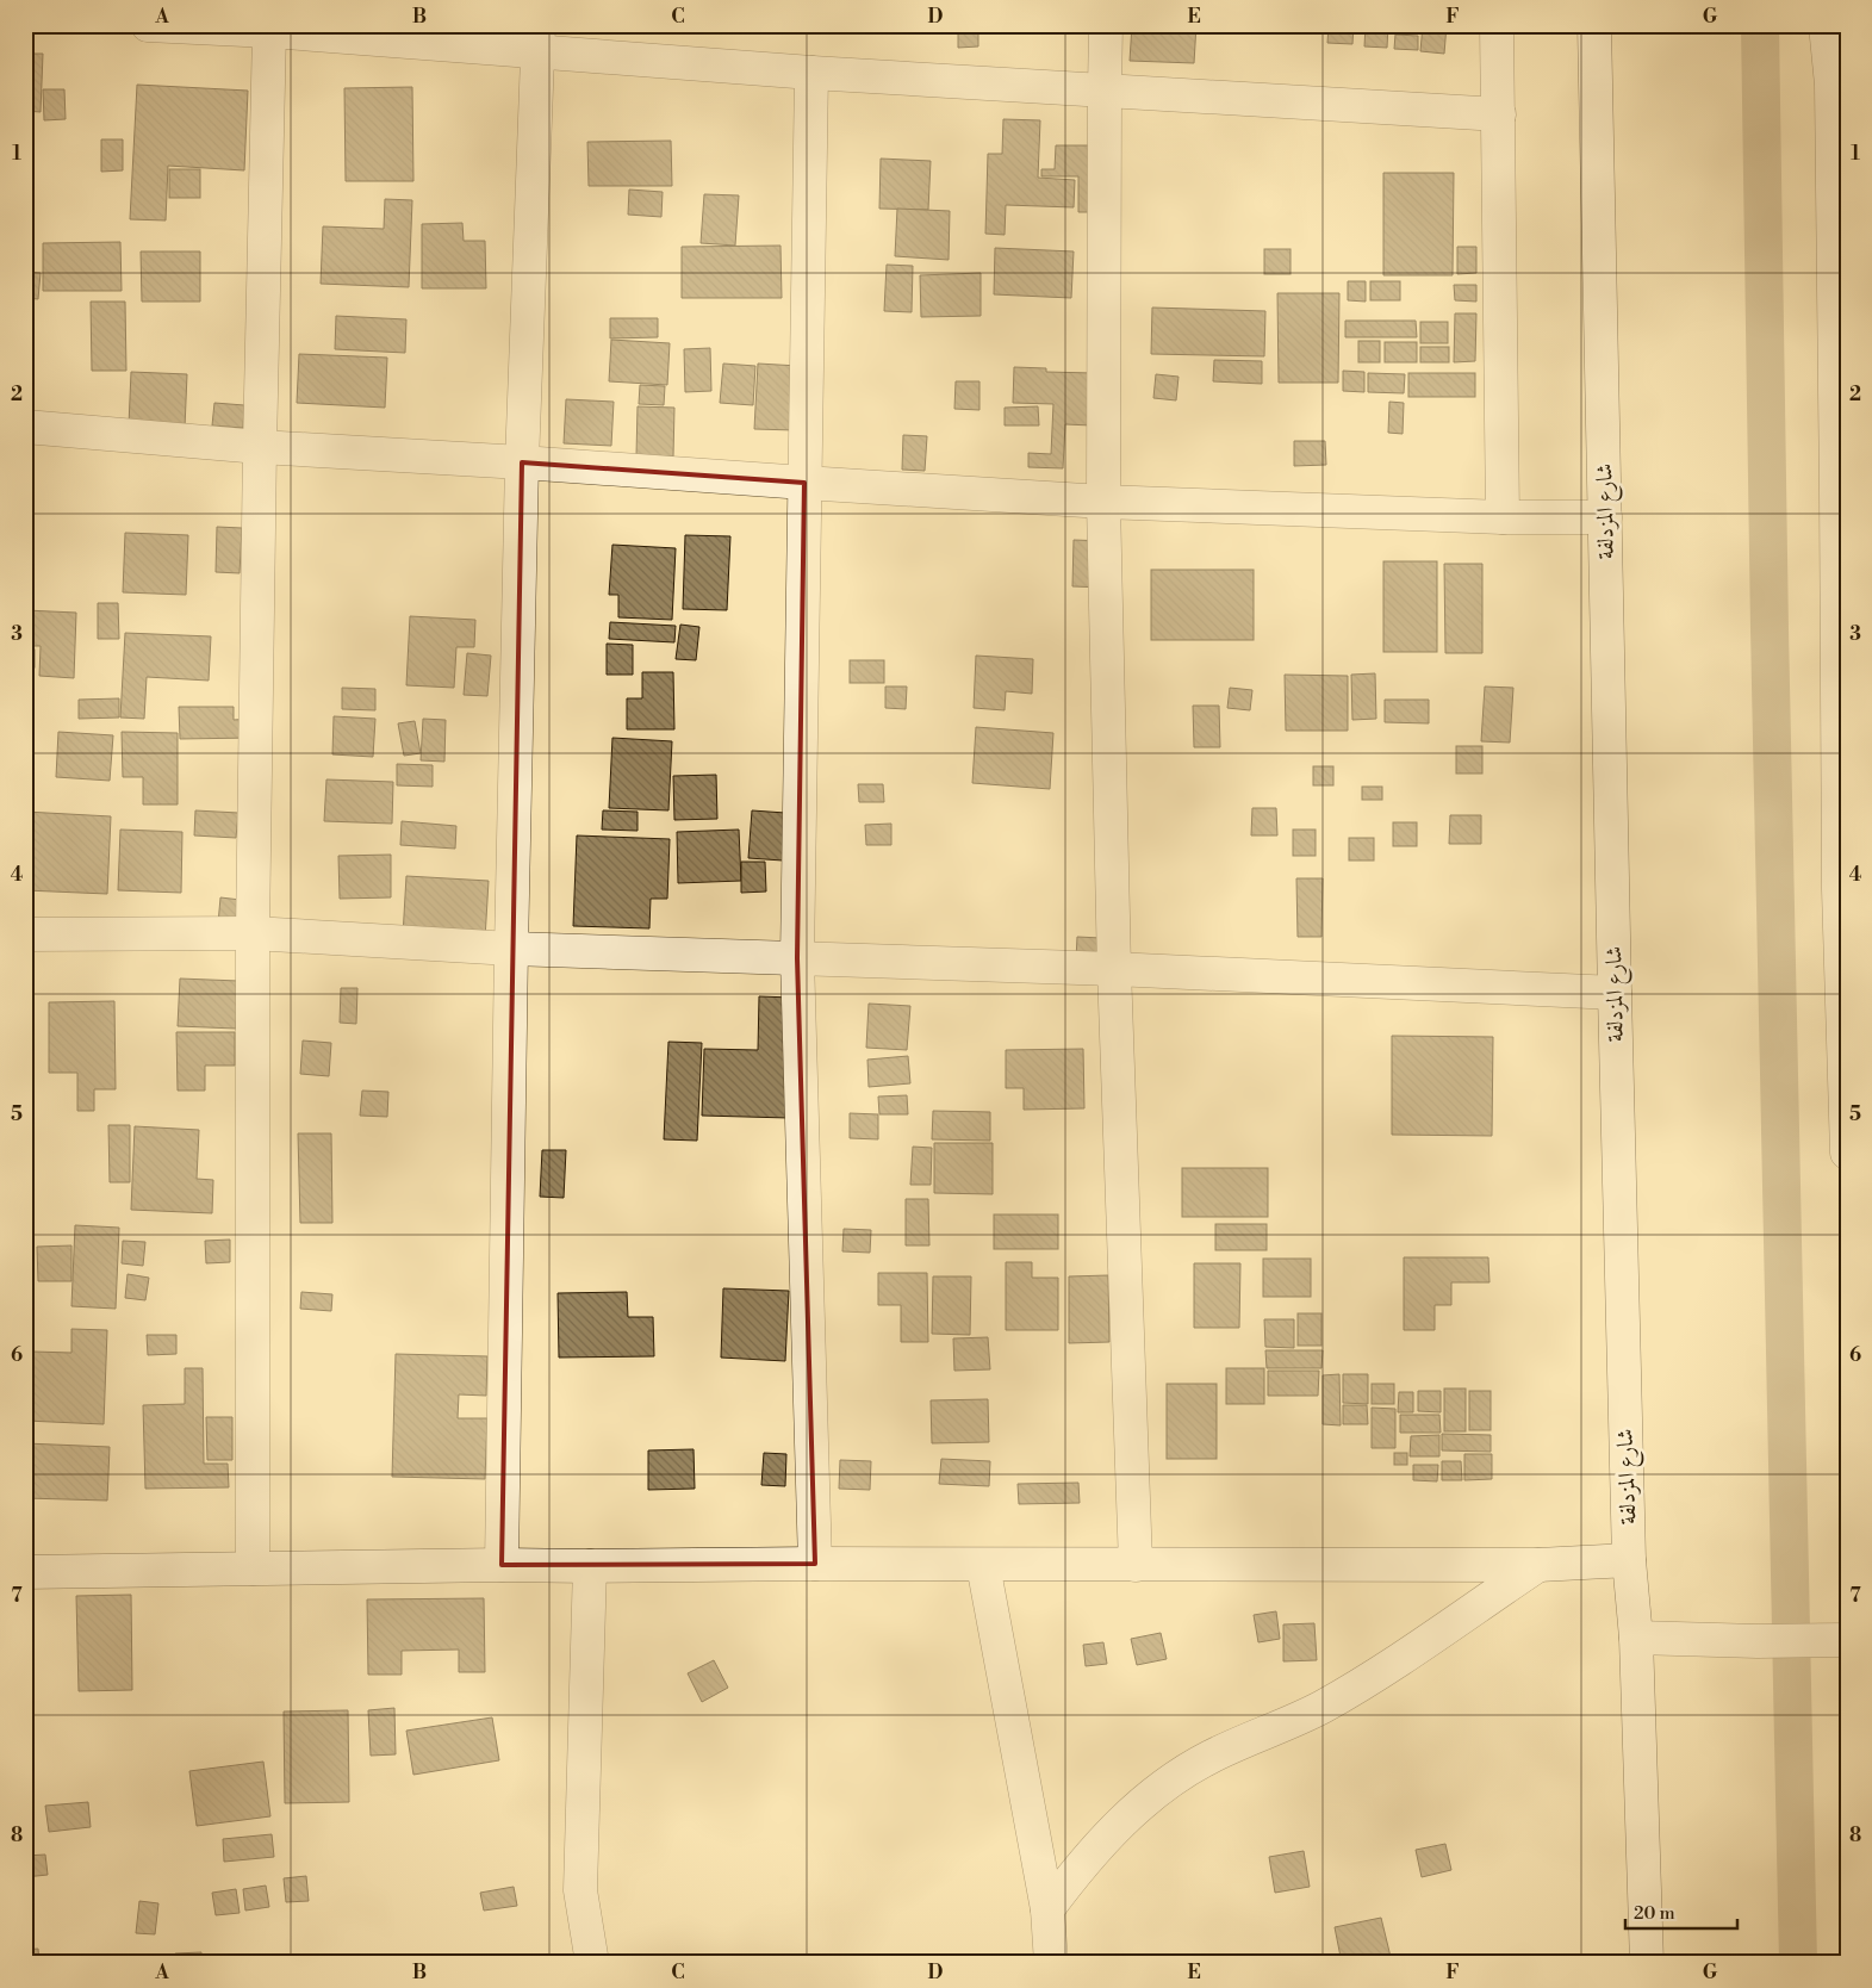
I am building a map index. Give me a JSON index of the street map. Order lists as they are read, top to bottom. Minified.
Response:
{"streets":{"street":["شارع المزدلفة"]},"scale_bar":"20 m","grid":{"columns":["A","B","C","D","E","F","G"],"rows":["1","2","3","4","5","6","7","8"]}}
